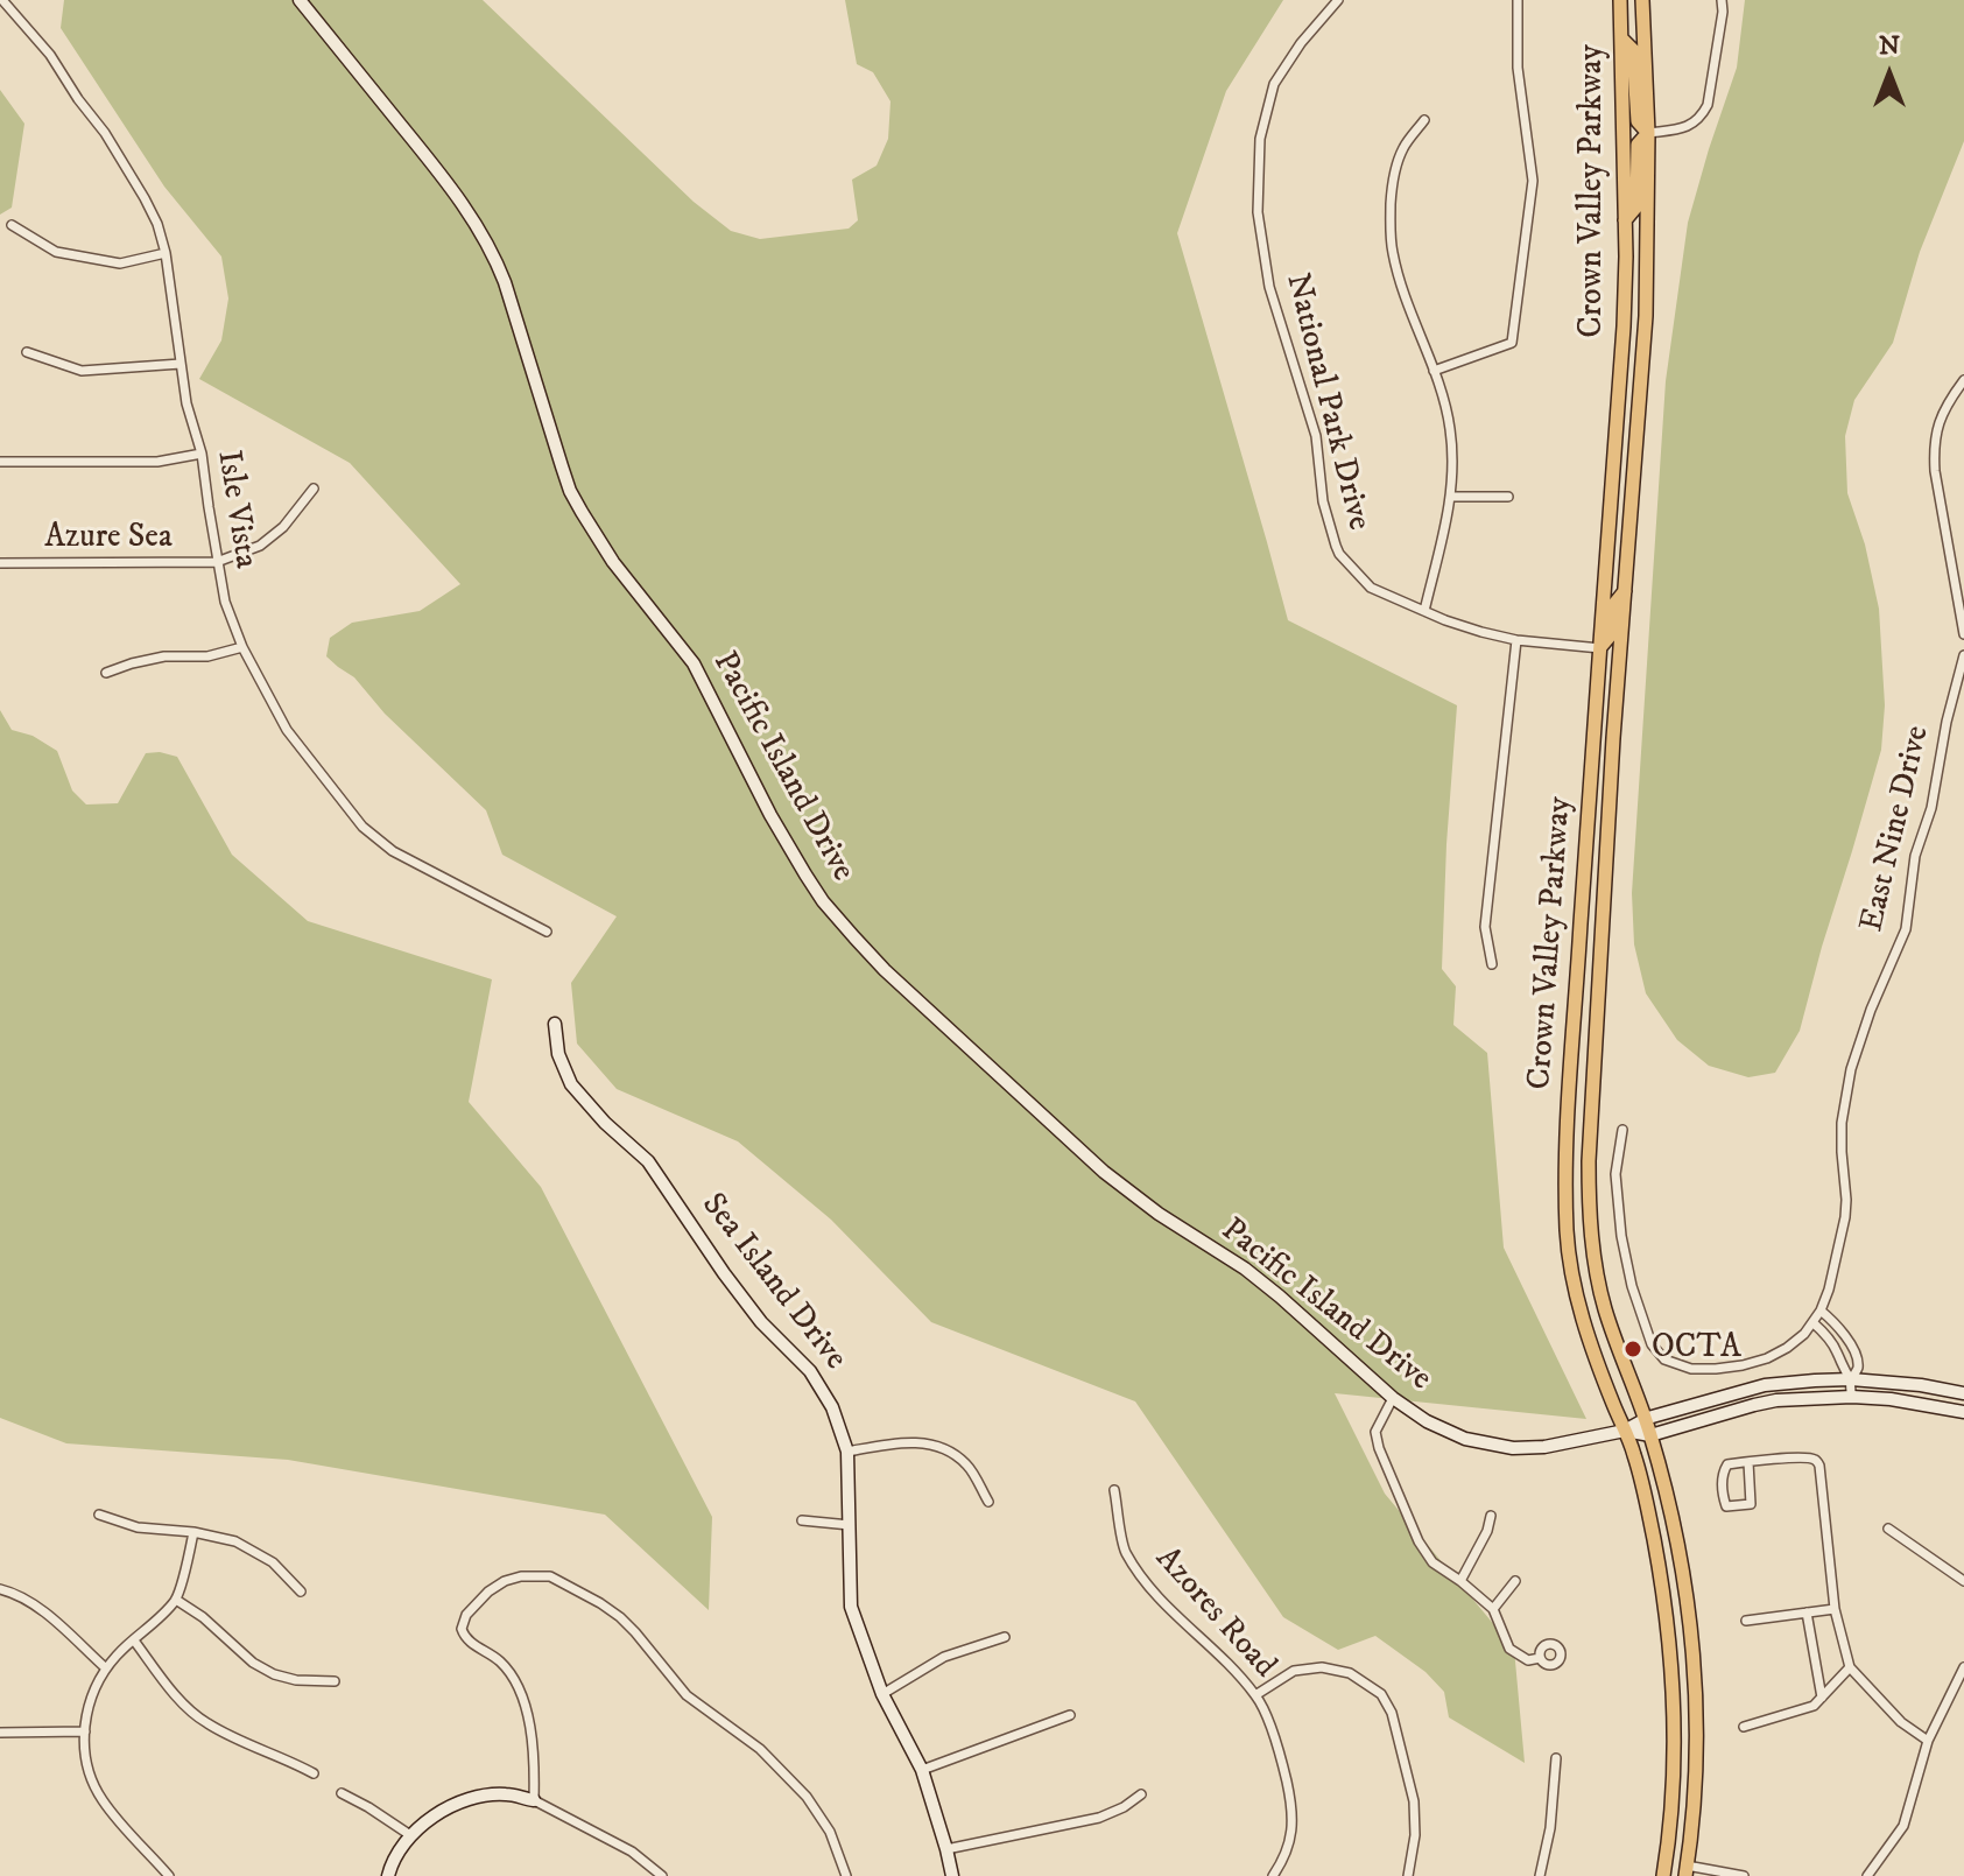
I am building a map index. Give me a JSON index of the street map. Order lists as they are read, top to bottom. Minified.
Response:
{"streets":{"main road":["Crown Valley Parkway","Pacific Island Drive","Sea Island Drive"],"street":["National Park Drive","Isle Vista","Azure Sea","East Nine Drive","Azores Road"]},"crossings":[["Crown Valley Parkway","National Park Drive"],["Crown Valley Parkway","Pacific Island Drive"],["Isle Vista","Azure Sea"]],"places":["OCTA"],"north":"top"}
